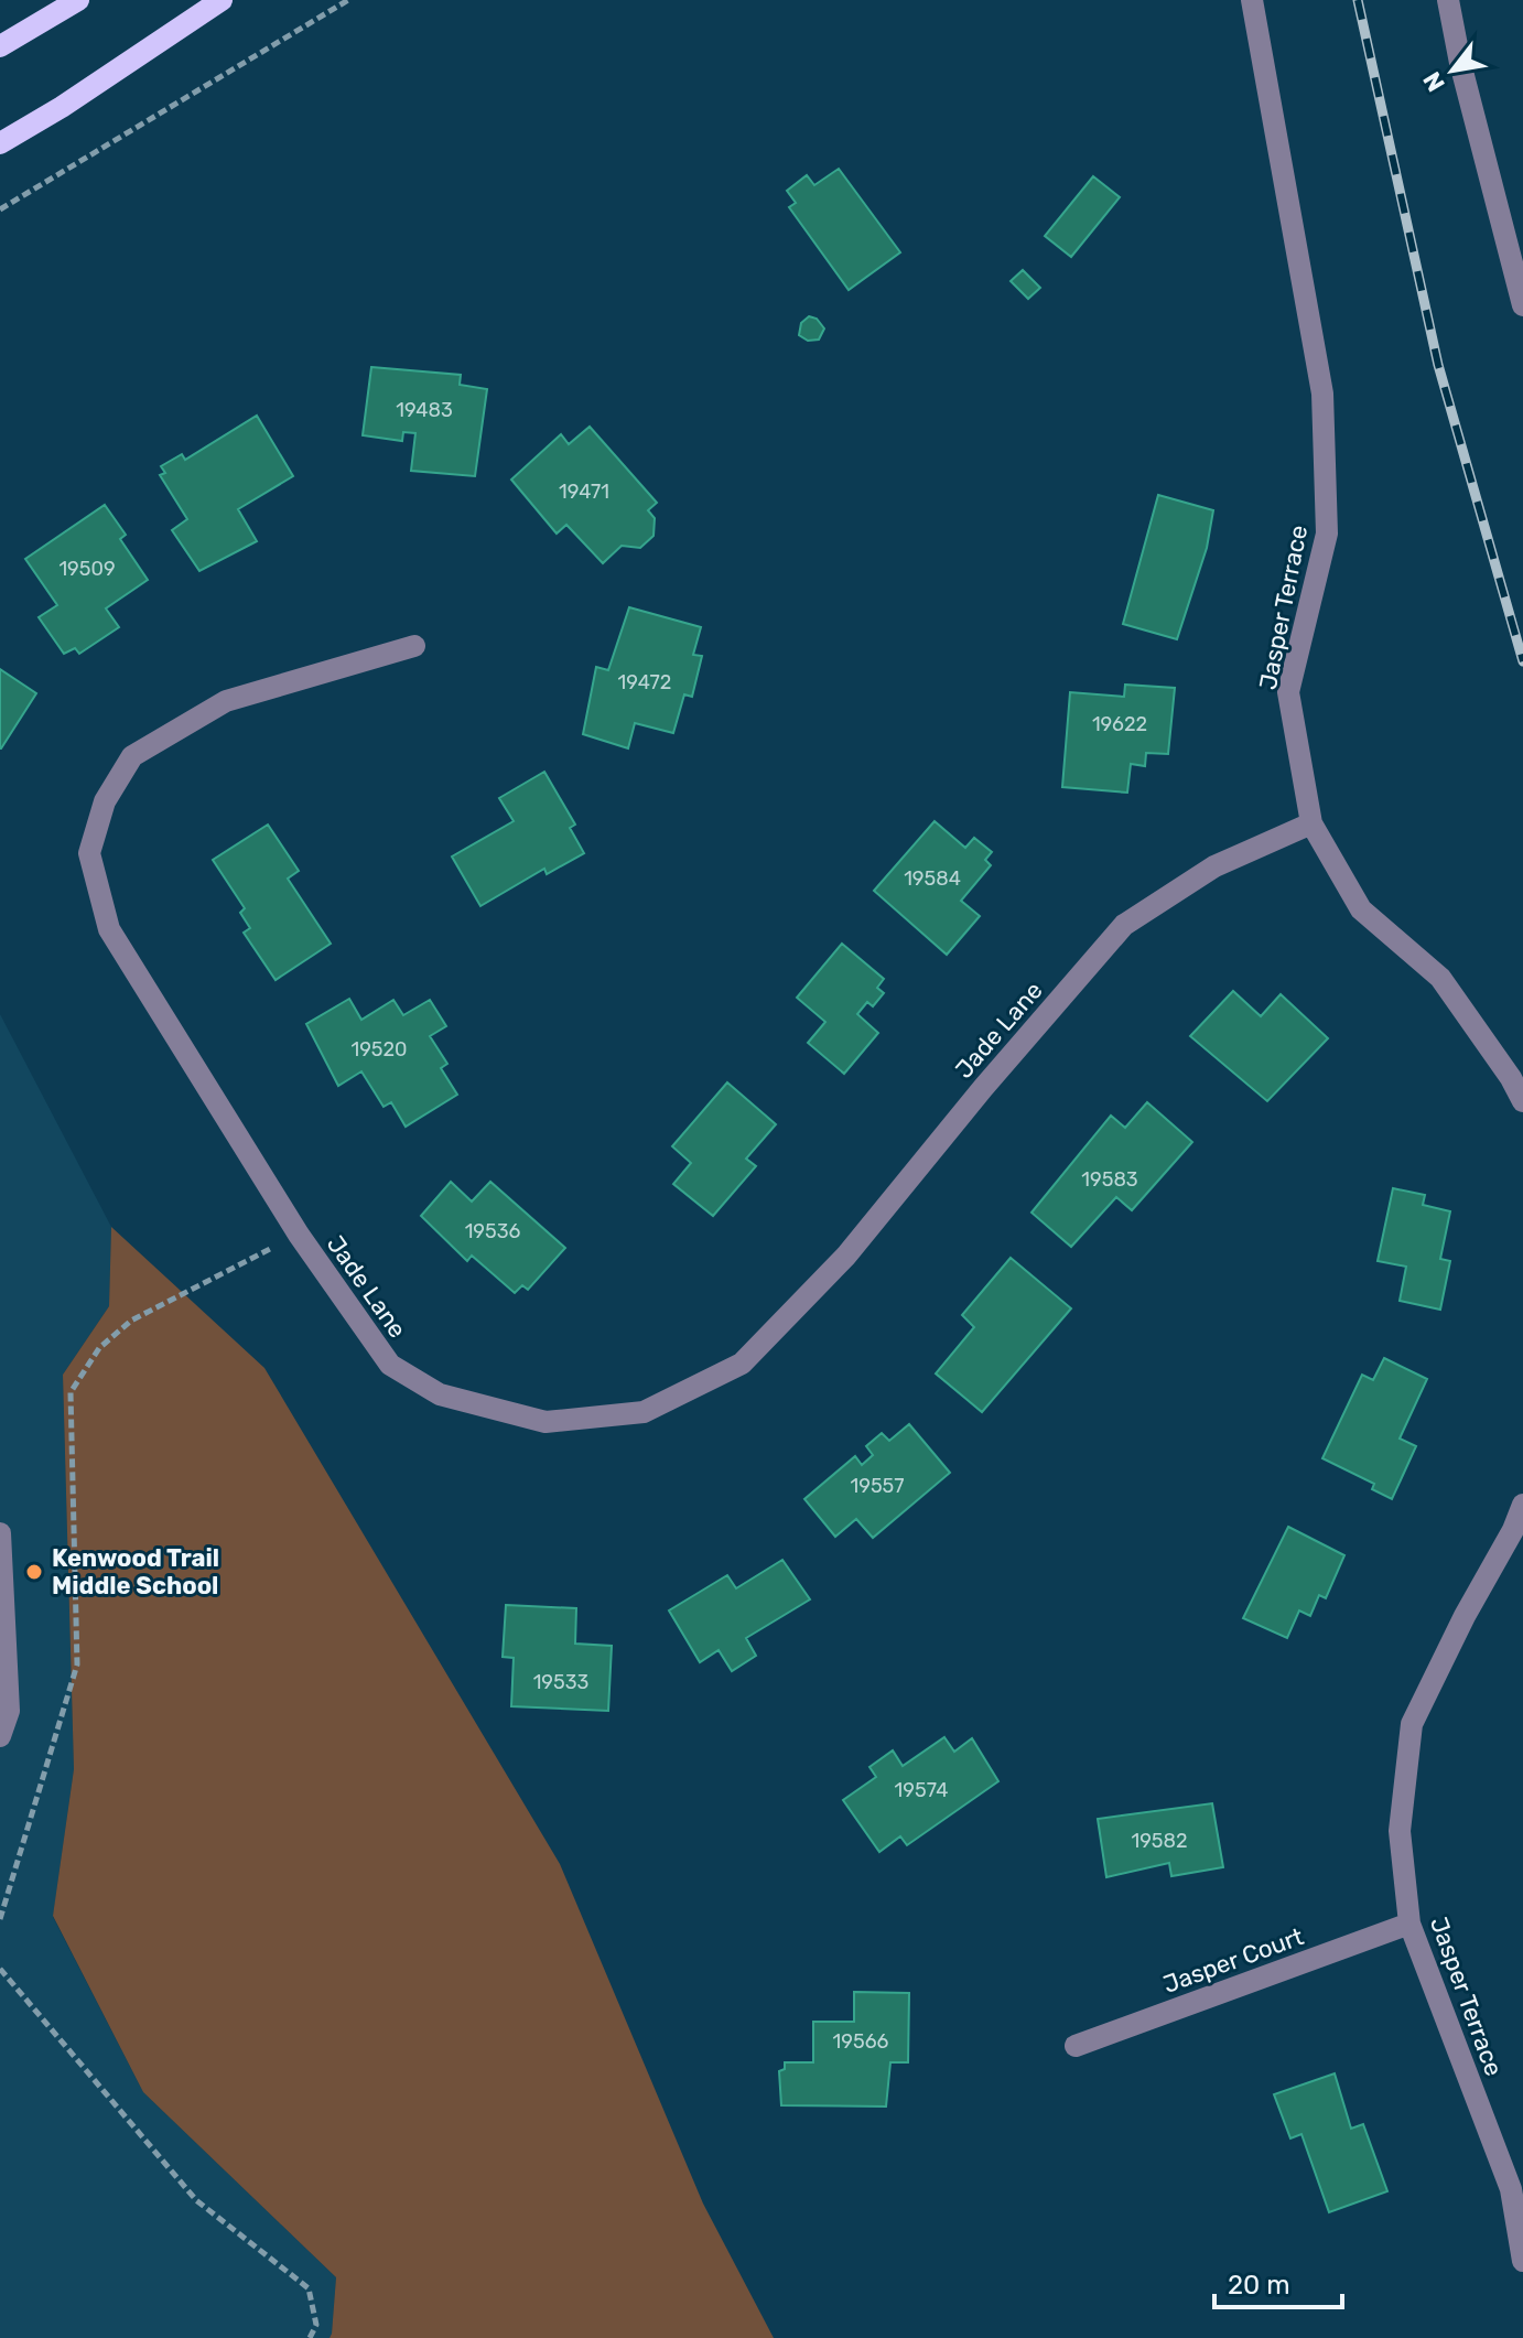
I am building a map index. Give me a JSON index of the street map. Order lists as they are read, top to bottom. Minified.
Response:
{"streets":{"street":["Jasper Terrace","Jade Lane","Jasper Court"]},"crossings":[["Jasper Terrace","Jade Lane"],["Jasper Terrace","Jasper Court"]],"places":["Kenwood Trail Middle School"],"house_numbers":["19483","19471","19509","19472","19622","19584","19520","19583","19536","19557","19533","19574","19582","19566"],"scale_bar":"20 m","north":"bottom left"}
